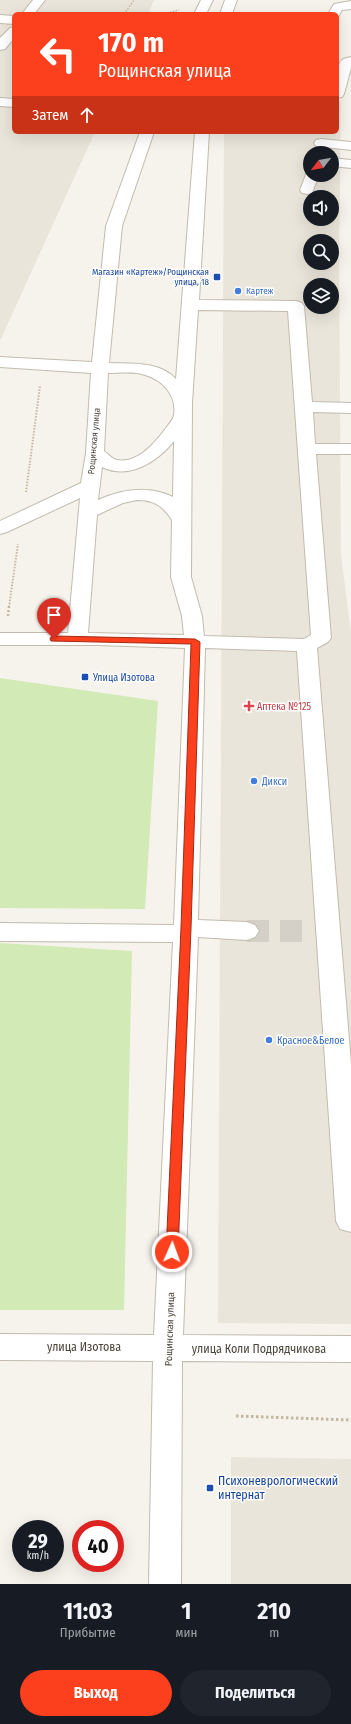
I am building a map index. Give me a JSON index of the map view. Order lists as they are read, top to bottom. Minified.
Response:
{"streets":{"street":["Рощинская улица","улица Изотова","улица Коли Подрядчикова"]},"crossings":[["Рощинская улица","улица Изотова"],["Рощинская улица","улица Коли Подрядчикова"],["улица Изотова","улица Коли Подрядчикова"]],"places":{"transit":["Магазин «Картеж»/Рощинская улица, 18","Улица Изотова","Психоневрологический интернат"],"other":["Картеж","Дикси","Красное&Белое"],"health":["Аптека №125"]},"north":"bottom left","page":{"turn":["170 m","Рощинская улица"],"then":"Затем","speed":"29 km/h","limit":"40","eta":["11:03","Прибытие","1","мин","210","m"],"buttons":["Выход","Поделиться"]}}
